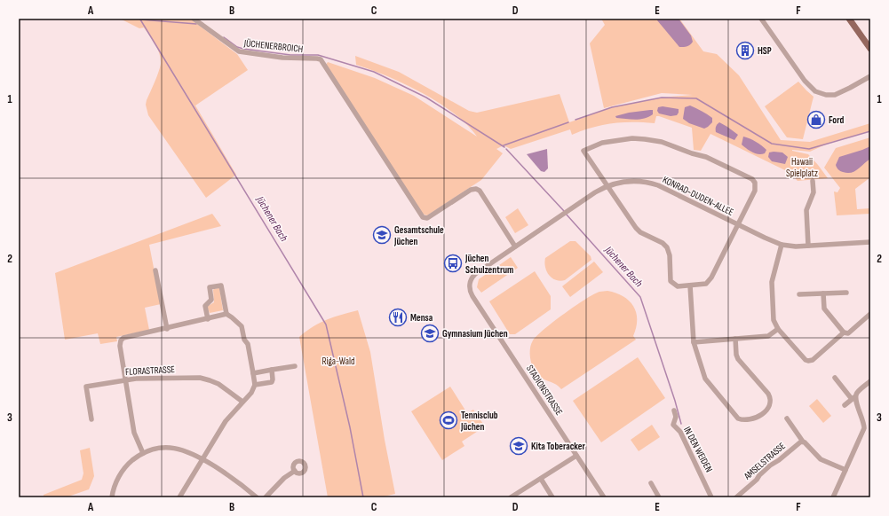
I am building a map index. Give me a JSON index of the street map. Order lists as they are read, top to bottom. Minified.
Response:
{"streets":{"street":["JÜCHENERBROICH","KONRAD-DUDEN-ALLEE","FLORASTRASSE","STADIONSTRASSE","IN DEN WEIDEN","AMSELSTRASSE"]},"crossings":[["JÜCHENERBROICH","KONRAD-DUDEN-ALLEE"],["KONRAD-DUDEN-ALLEE","STADIONSTRASSE"]],"water":["Jüchener Bach"],"parks":["Hawaii Spielplatz","Riga-Wald"],"places":{"building":["HSP"],"shop":["Ford"],"school or university":["Gesamtschule Jüchen","Gymnasium Jüchen","Kita Toberacker"],"bus stop":["Jüchen Schulzentrum"],"restaurant":["Mensa"],"sports":["Tennisclub Jüchen"]},"grid":{"columns":["A","B","C","D","E","F"],"rows":["1","2","3"]}}
